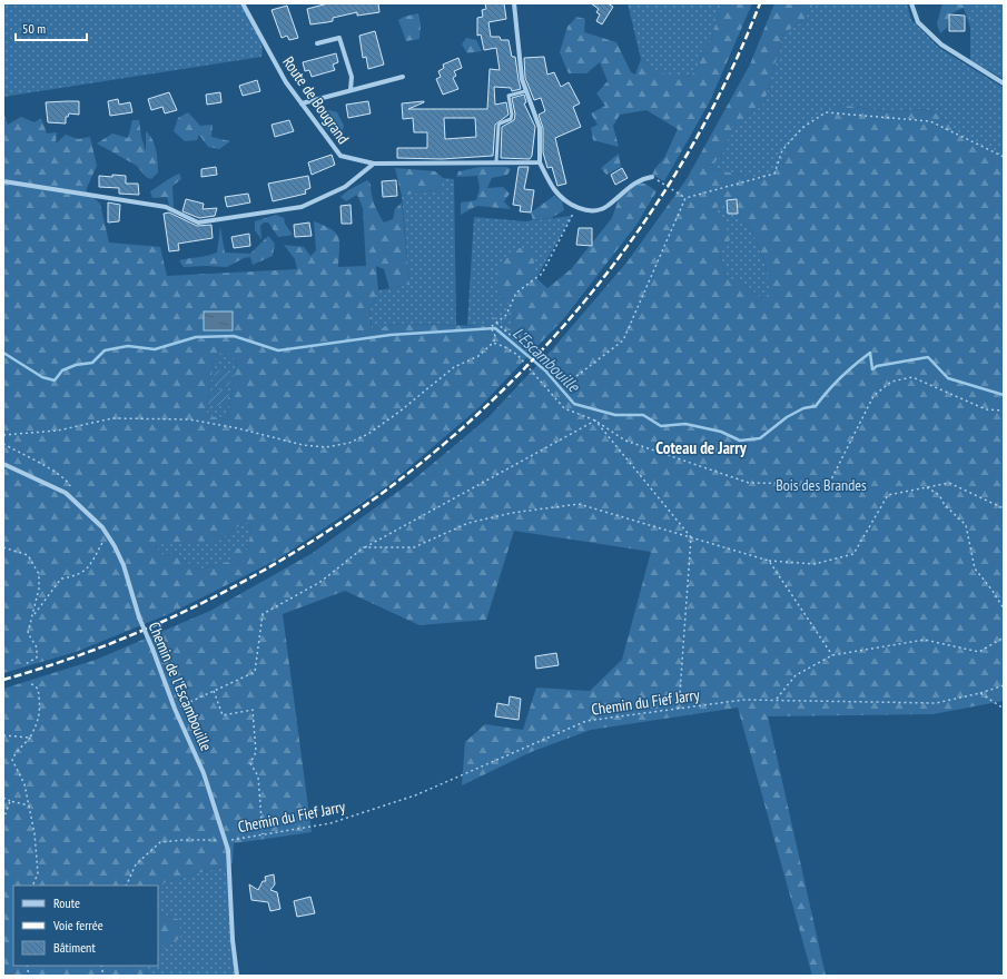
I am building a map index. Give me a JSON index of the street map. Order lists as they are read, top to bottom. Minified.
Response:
{"streets":{"street":["Route de Bougrand","Chemin de l'Escambouille"],"path":["Chemin du Fief Jarry"]},"crossings":[["Chemin de l'Escambouille","Chemin du Fief Jarry"]],"districts":["Coteau de Jarry"],"water":["L'Escambouille"],"parks":["Bois des Brandes"],"legend":["Route","Voie ferrée","Bâtiment"],"scale_bar":"50 m"}
